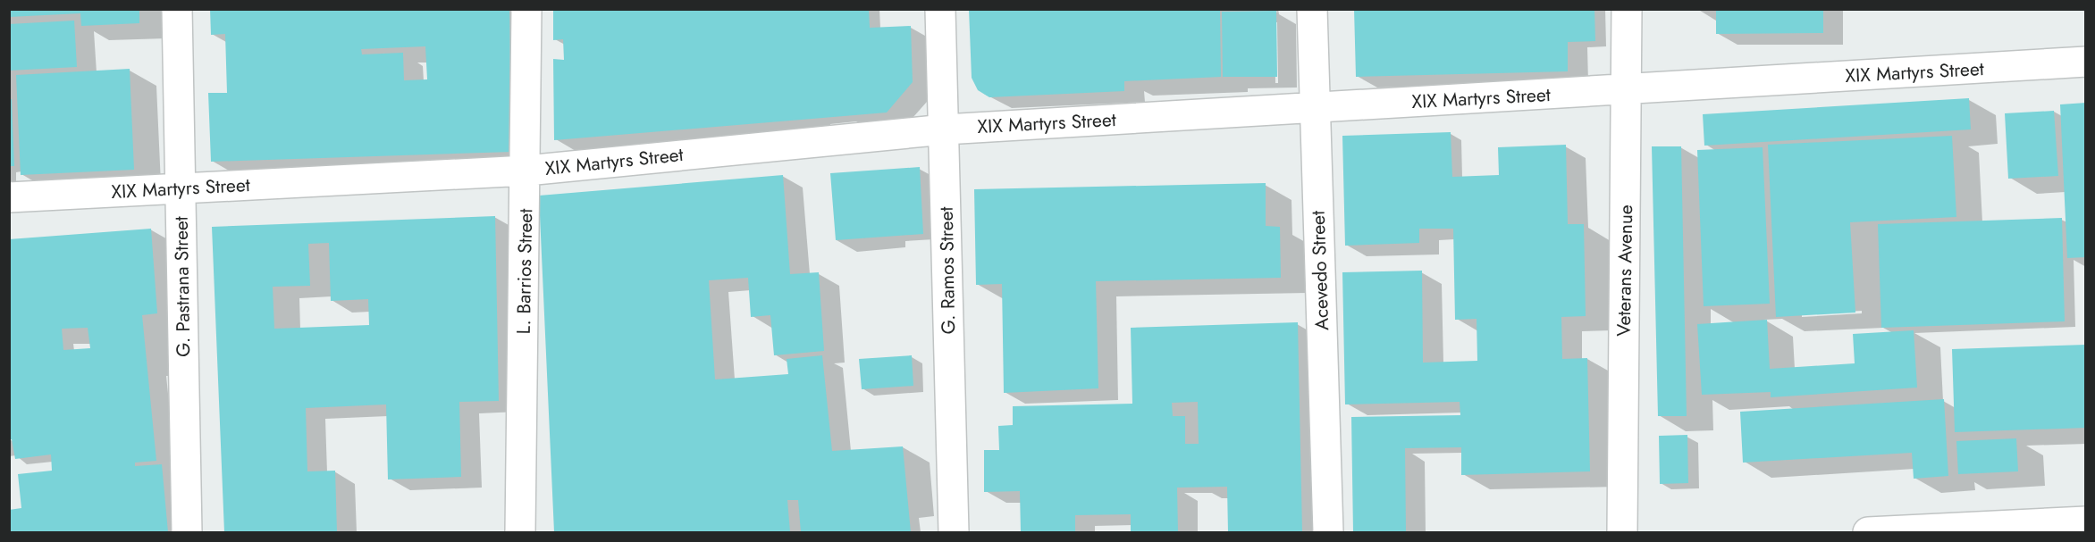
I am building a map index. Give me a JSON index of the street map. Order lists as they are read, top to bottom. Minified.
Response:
{"streets":{"street":["XIX Martyrs Street","G. Ramos Street","Acevedo Street","Veterans Avenue","L. Barrios Street","G. Pastrana Street"]},"crossings":[["XIX Martyrs Street","G. Ramos Street"],["XIX Martyrs Street","Acevedo Street"],["XIX Martyrs Street","Veterans Avenue"],["XIX Martyrs Street","L. Barrios Street"],["XIX Martyrs Street","G. Pastrana Street"]]}
